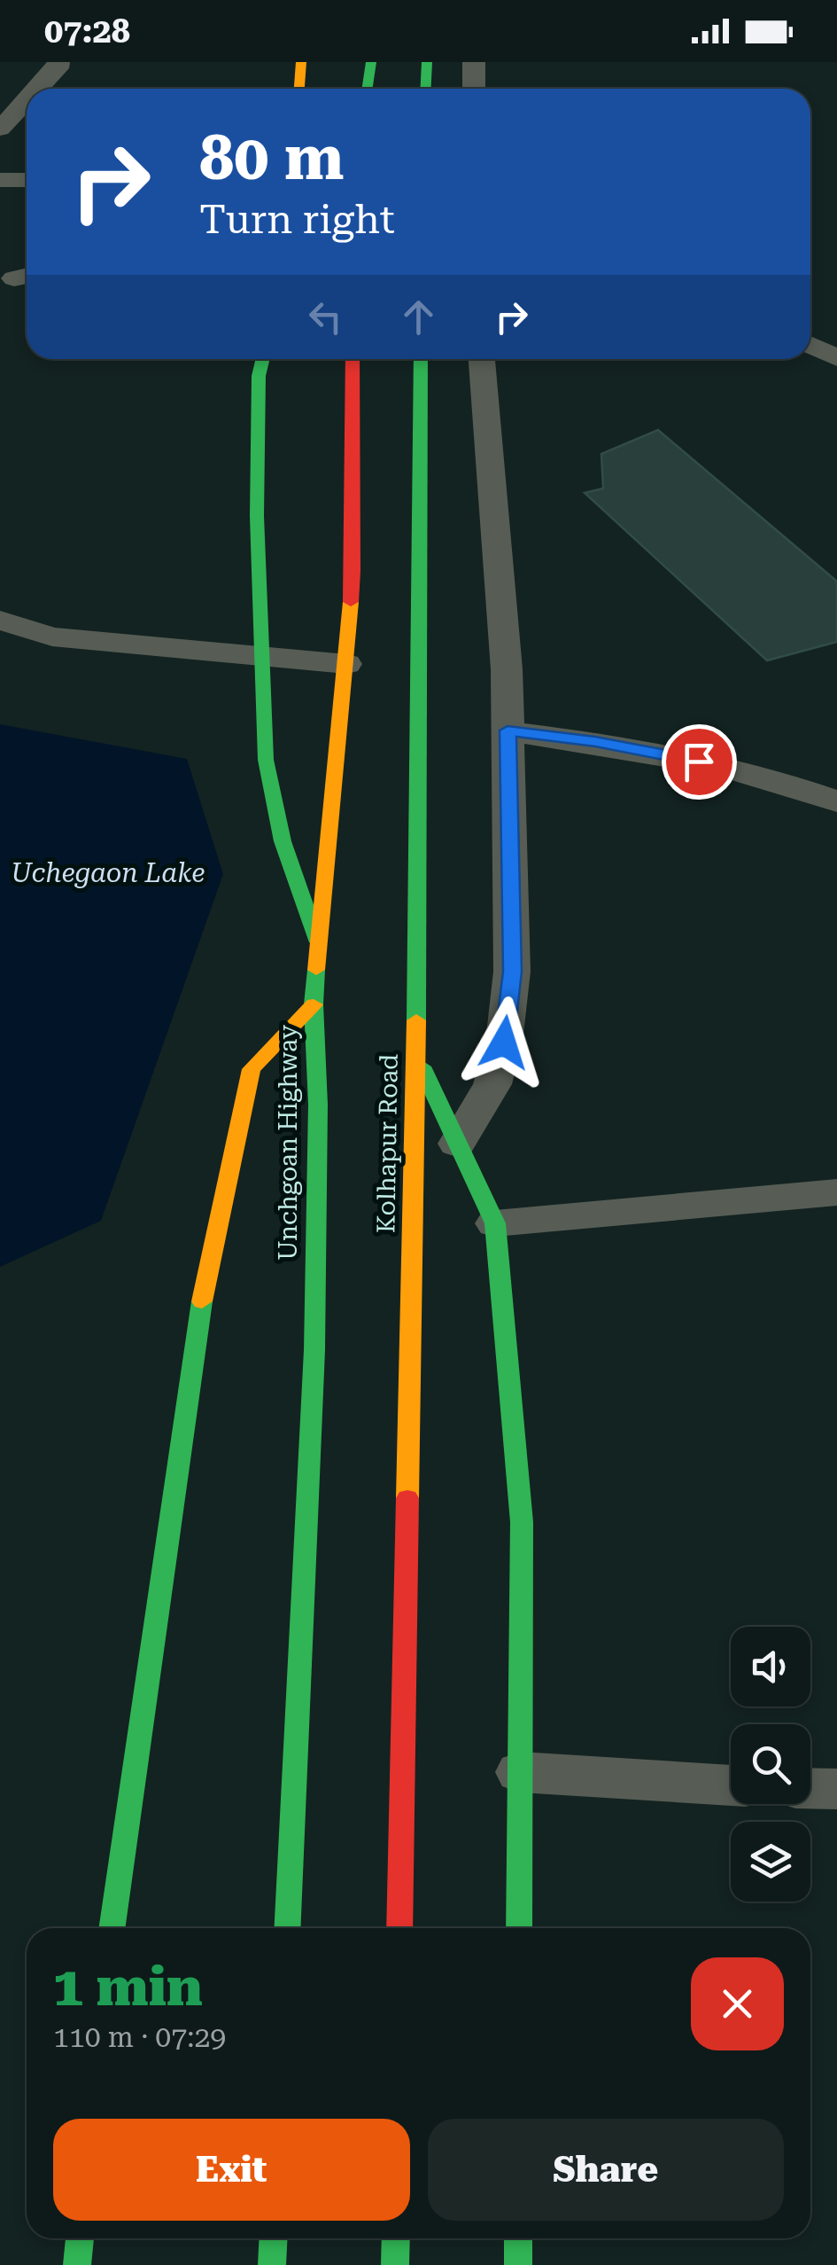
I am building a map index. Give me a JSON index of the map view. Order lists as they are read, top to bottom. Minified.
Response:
{"streets":{"main road":["Unchgoan Highway","Kolhapur Road"]},"water":["Uchegaon Lake"],"page":{"status":"07:28","turn":["80 m","Turn right"],"heading":["1 min","110 m · 07:29"],"buttons":["Exit","Share"]}}
